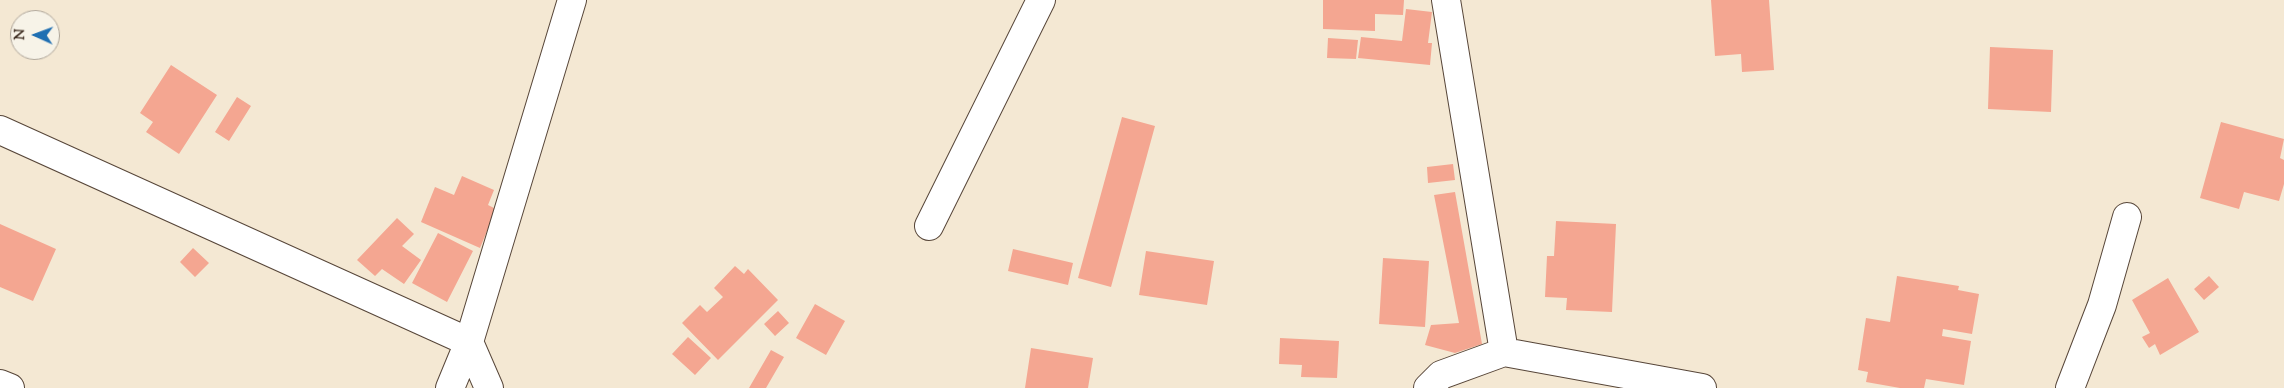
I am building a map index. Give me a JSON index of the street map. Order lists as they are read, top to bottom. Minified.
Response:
{"north":"left"}
